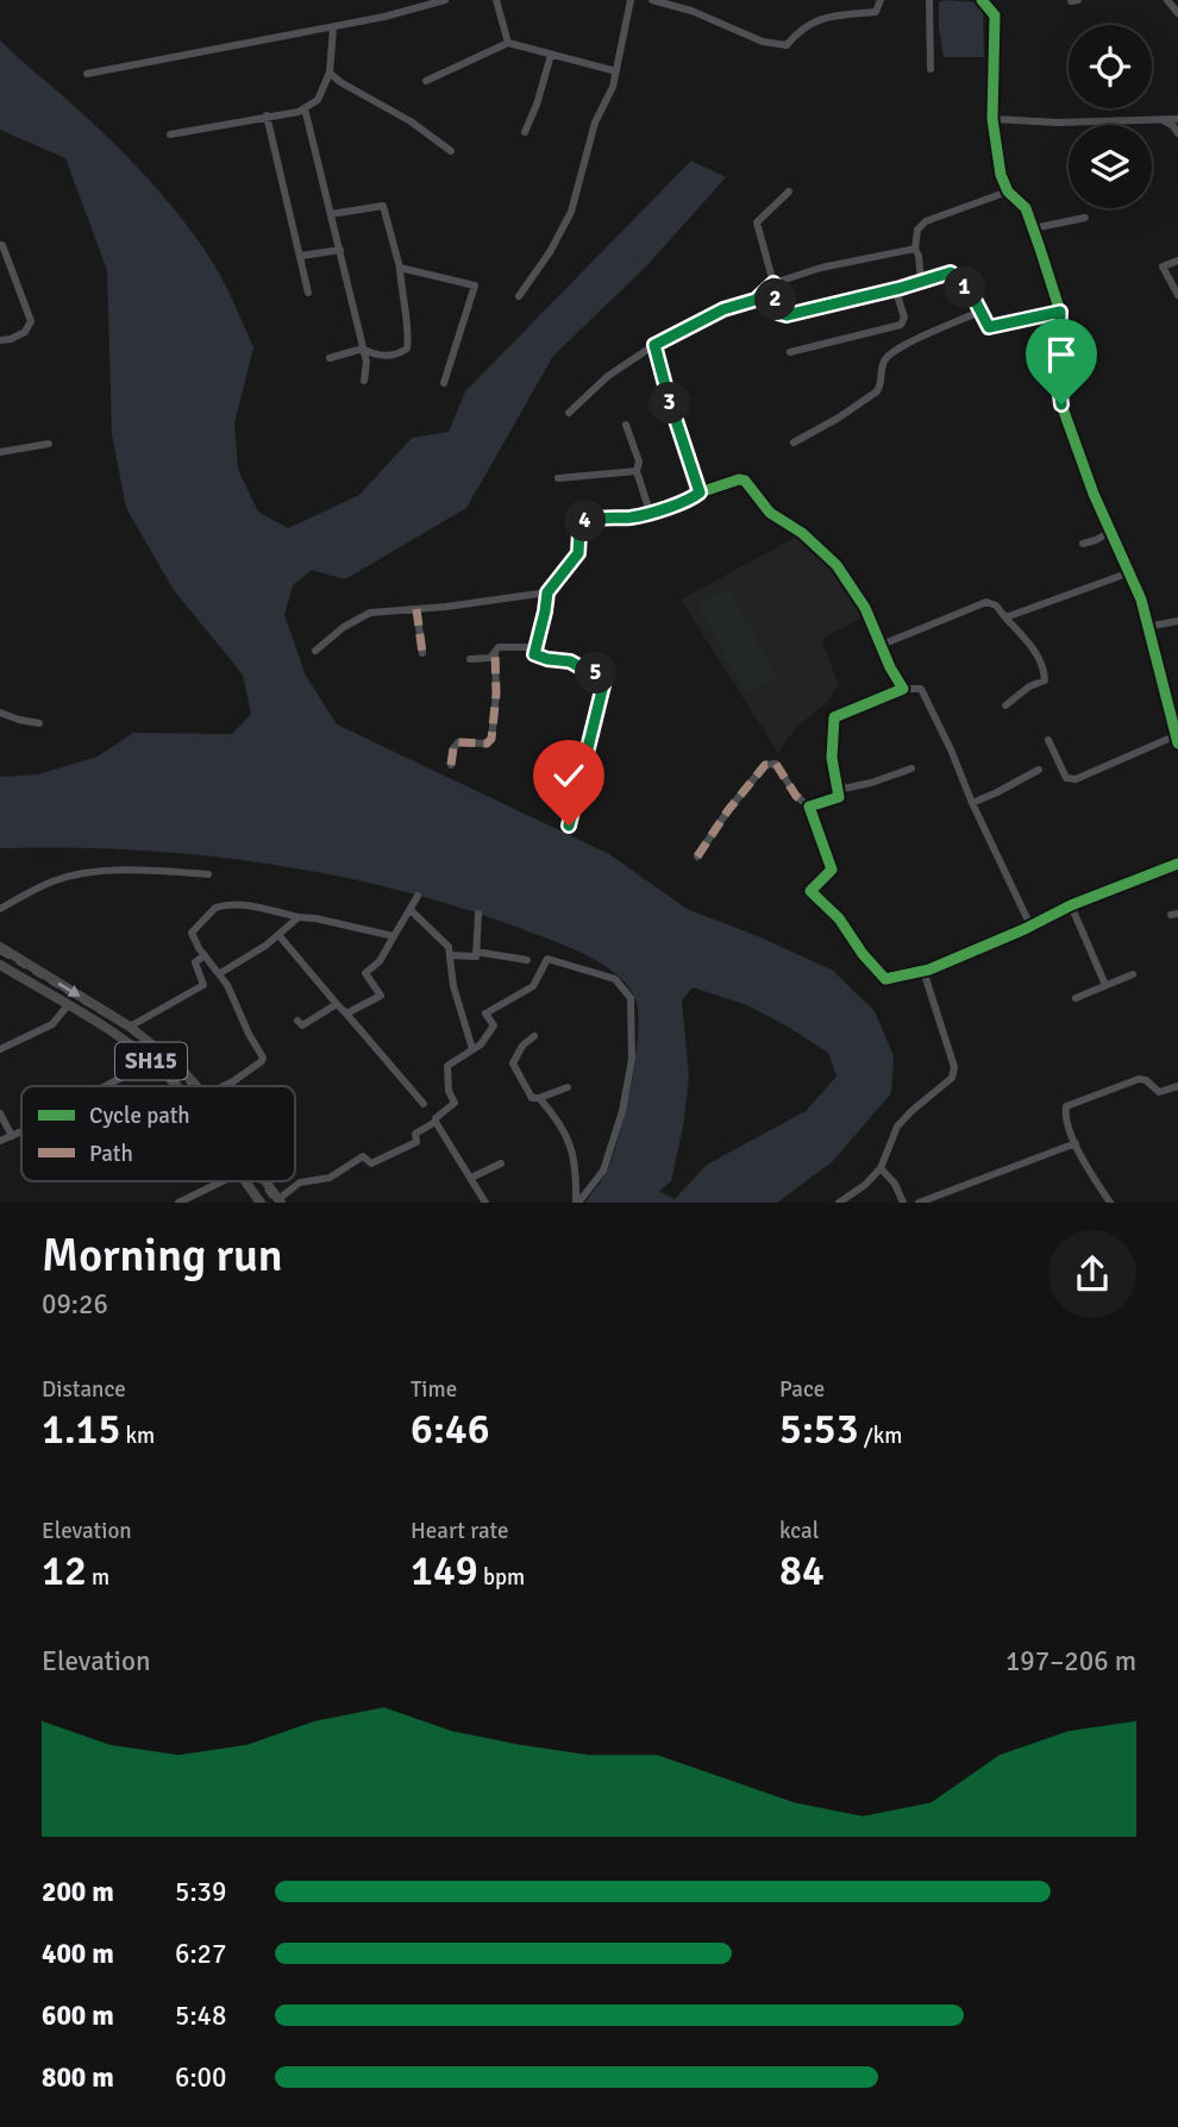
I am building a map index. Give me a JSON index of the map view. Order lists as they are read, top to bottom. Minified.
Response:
{"streets":{"main road":["SH15"]},"legend":["Cycle path","Path"],"page":{"pins":["1","2","3","4","5"],"heading":["Morning run","09:26"],"stats":[["Distance","1.15 km"],["Time","6:46"],["Pace","5:53 /km"],["Elevation","12 m"],["Heart rate","149 bpm"],["kcal","84"]],"chart":["Elevation","197–206 m"],"list":[{"name":"200 m","note":"5:39"},{"name":"400 m","note":"6:27"},{"name":"600 m","note":"5:48"},{"name":"800 m","note":"6:00"}]}}
